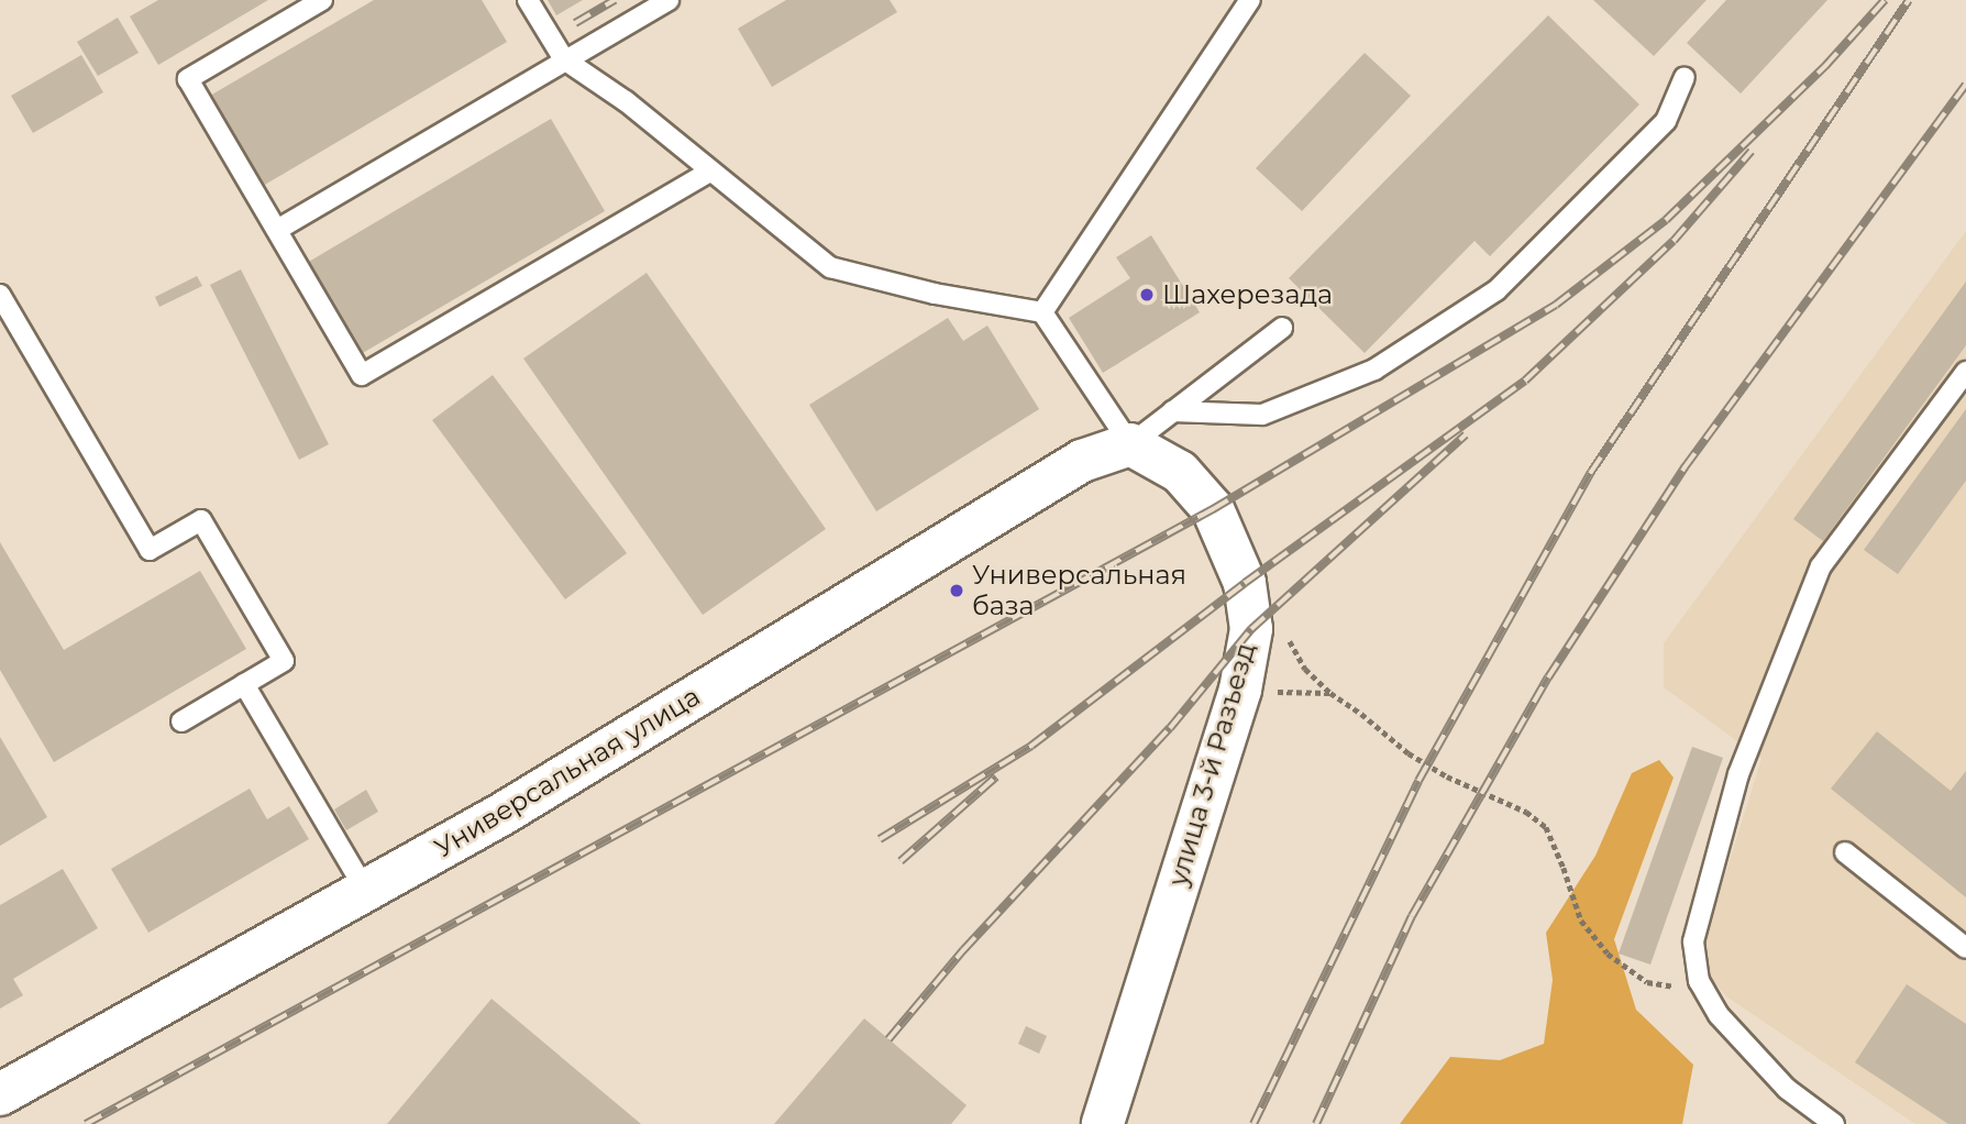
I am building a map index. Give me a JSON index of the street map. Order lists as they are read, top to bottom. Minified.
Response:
{"streets":{"street":["улица 3-й Разъезд","Универсальная улица"]},"crossings":[["улица 3-й Разъезд","Универсальная улица"]],"places":["Шахерезада","Универсальная база"]}
